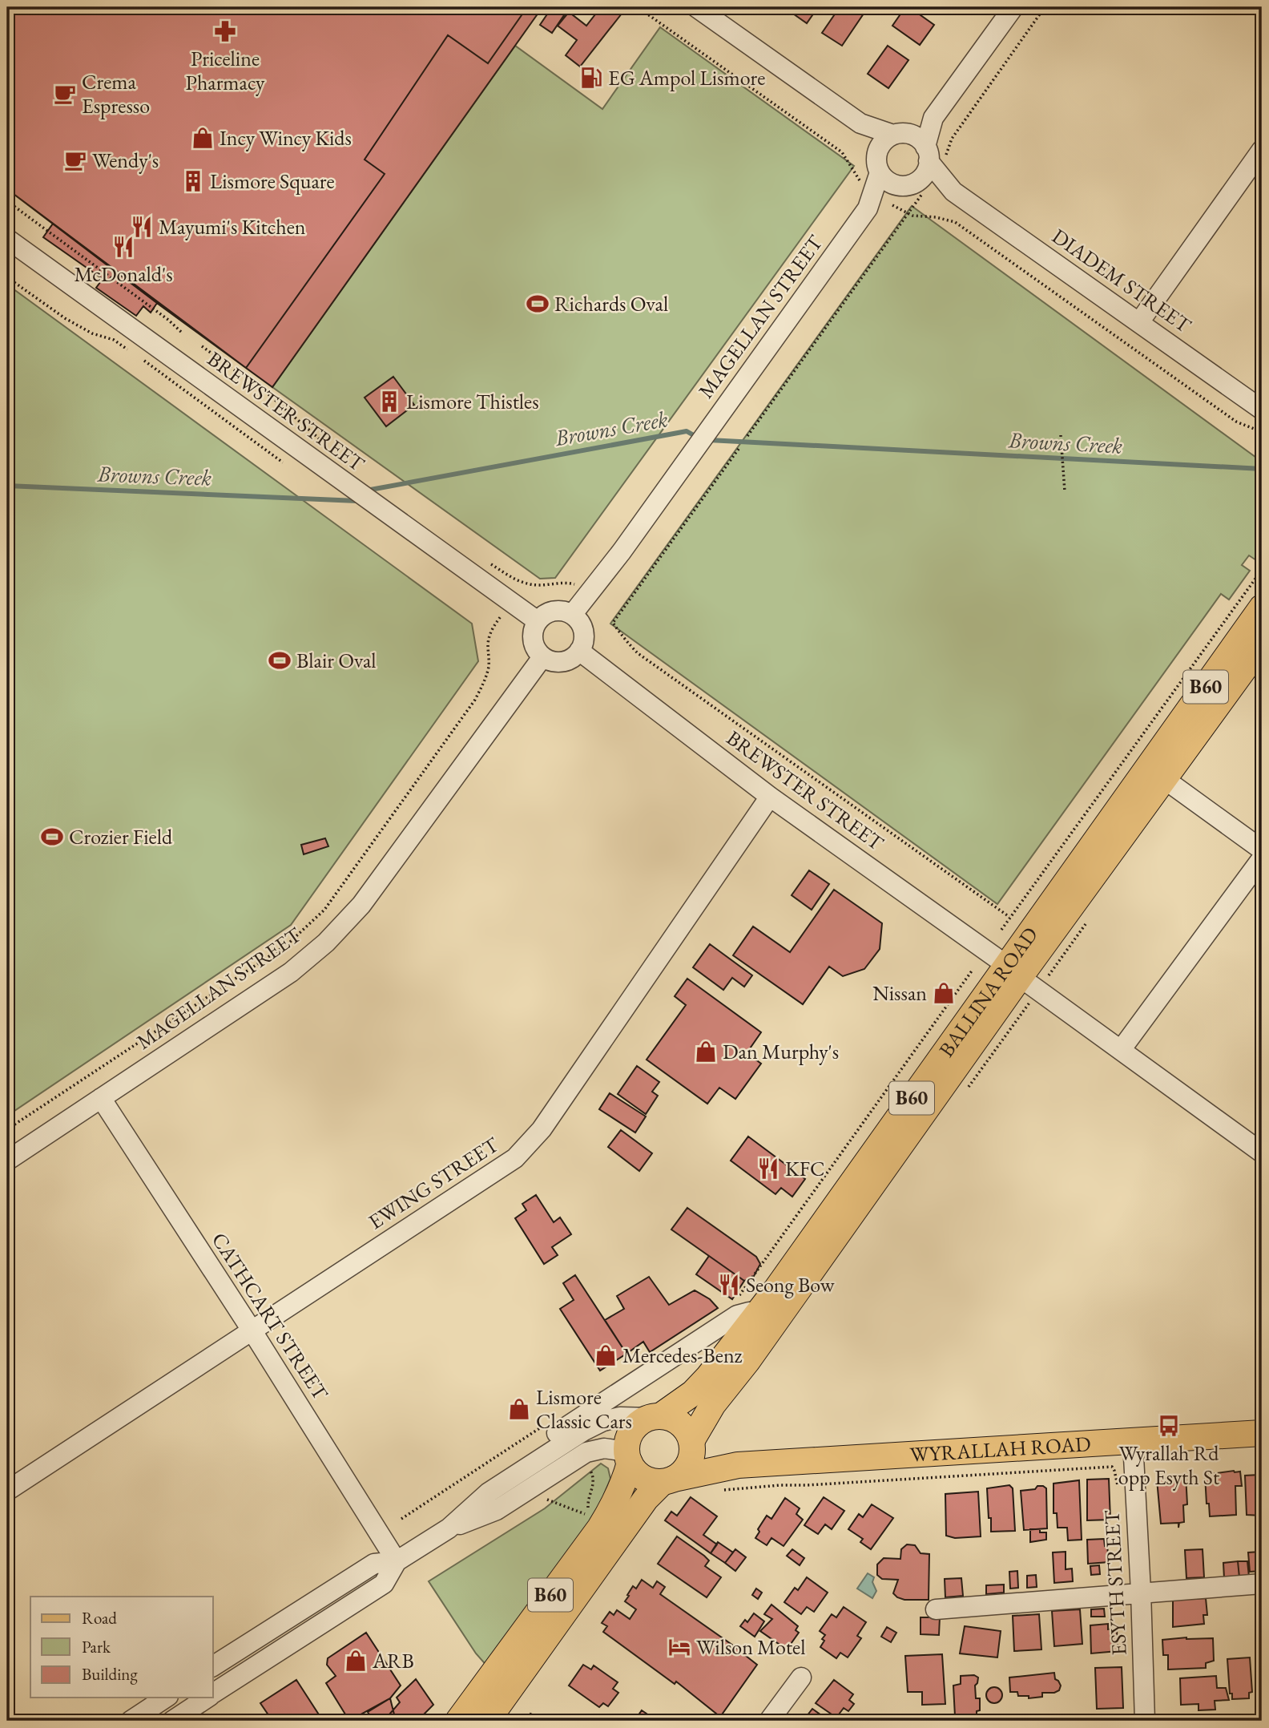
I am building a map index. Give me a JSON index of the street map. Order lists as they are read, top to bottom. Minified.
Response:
{"streets":{"main road":["B60","BALLINA ROAD","WYRALLAH ROAD"],"street":["DIADEM STREET","MAGELLAN STREET","BREWSTER STREET","EWING STREET","CATHCART STREET","ESYTH STREET"]},"crossings":[["DIADEM STREET","MAGELLAN STREET"],["MAGELLAN STREET","BREWSTER STREET"],["MAGELLAN STREET","CATHCART STREET"],["BREWSTER STREET","BALLINA ROAD"],["BREWSTER STREET","EWING STREET"],["B60","BALLINA ROAD"],["B60","WYRALLAH ROAD"],["BALLINA ROAD","WYRALLAH ROAD"],["EWING STREET","CATHCART STREET"],["WYRALLAH ROAD","ESYTH STREET"]],"water":["Browns Creek"],"places":{"pharmacy":["Priceline Pharmacy"],"fuel station":["EG Ampol Lismore"],"cafe":["Crema Espresso","Wendy's"],"shop":["Incy Wincy Kids","Nissan","Dan Murphy's","Mercedes-Benz","Lismore Classic Cars","ARB"],"building":["Lismore Square","Lismore Thistles"],"restaurant":["Mayumi's Kitchen","McDonald's","KFC","Seong Bow"],"sports":["Richards Oval","Blair Oval","Crozier Field"],"bus stop":["Wyrallah Rd opp Esyth St"],"hotel":["Wilson Motel"]},"legend":["Road","Park","Building"]}
